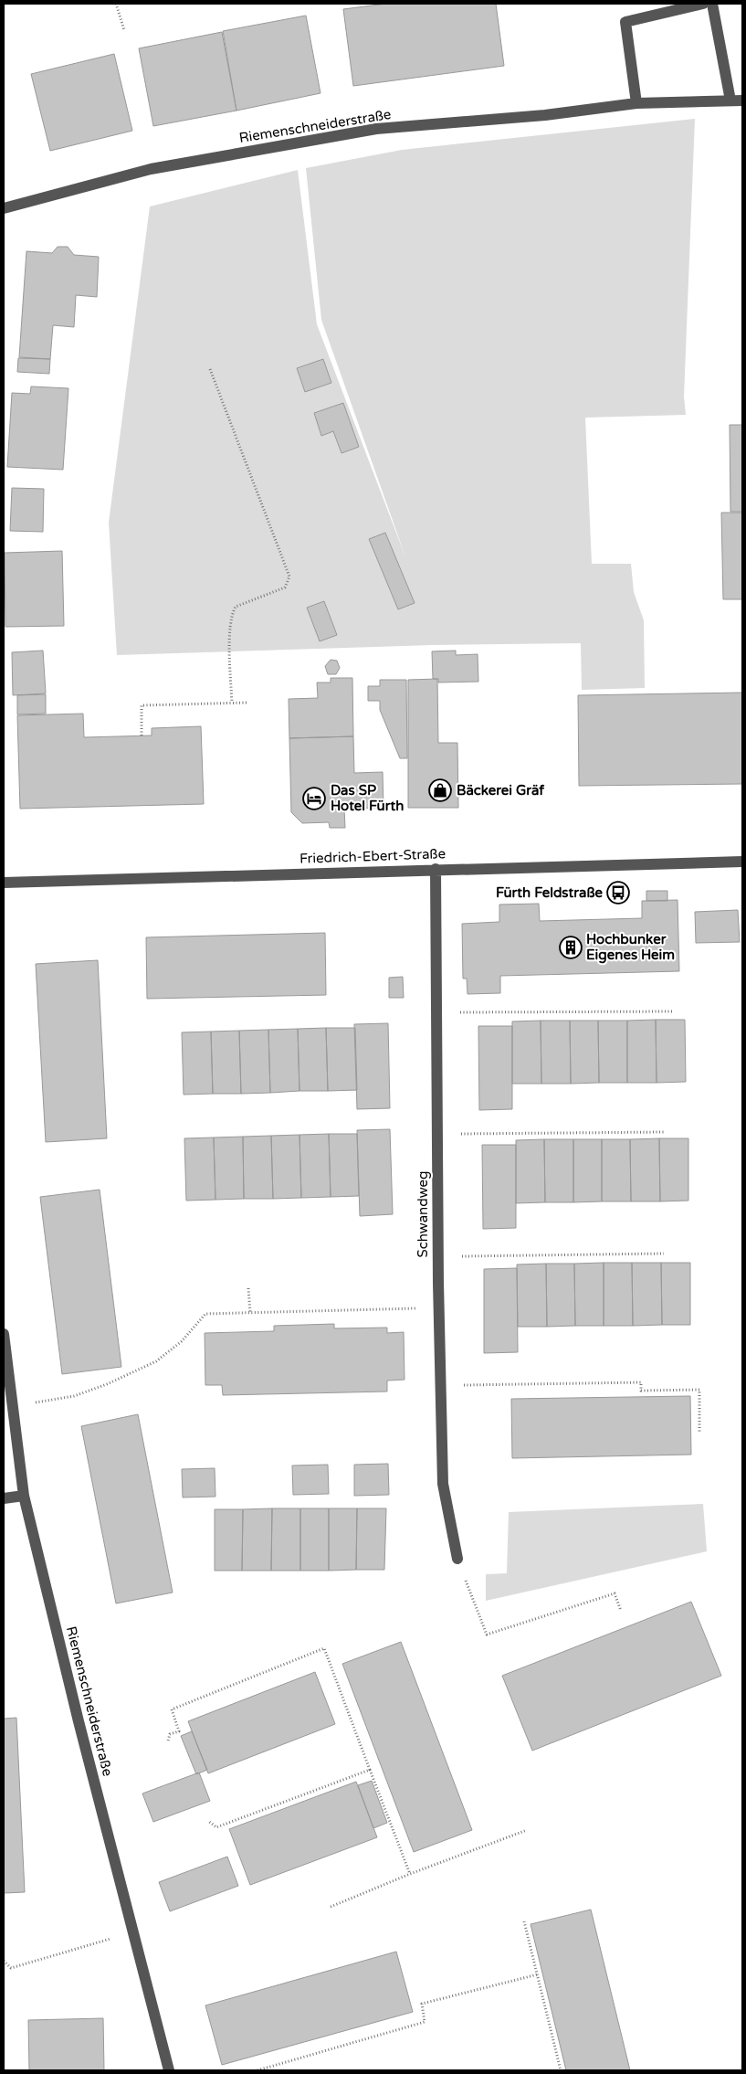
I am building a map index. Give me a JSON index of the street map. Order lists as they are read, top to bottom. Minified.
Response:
{"streets":{"street":["Riemenschneiderstraße","Friedrich-Ebert-Straße","Schwandweg"]},"crossings":[["Friedrich-Ebert-Straße","Schwandweg"]],"places":{"shop":["Bäckerei Gräf"],"hotel":["Das SP Hotel Fürth"],"bus stop":["Fürth Feldstraße"],"building":["Hochbunker Eigenes Heim"]}}
